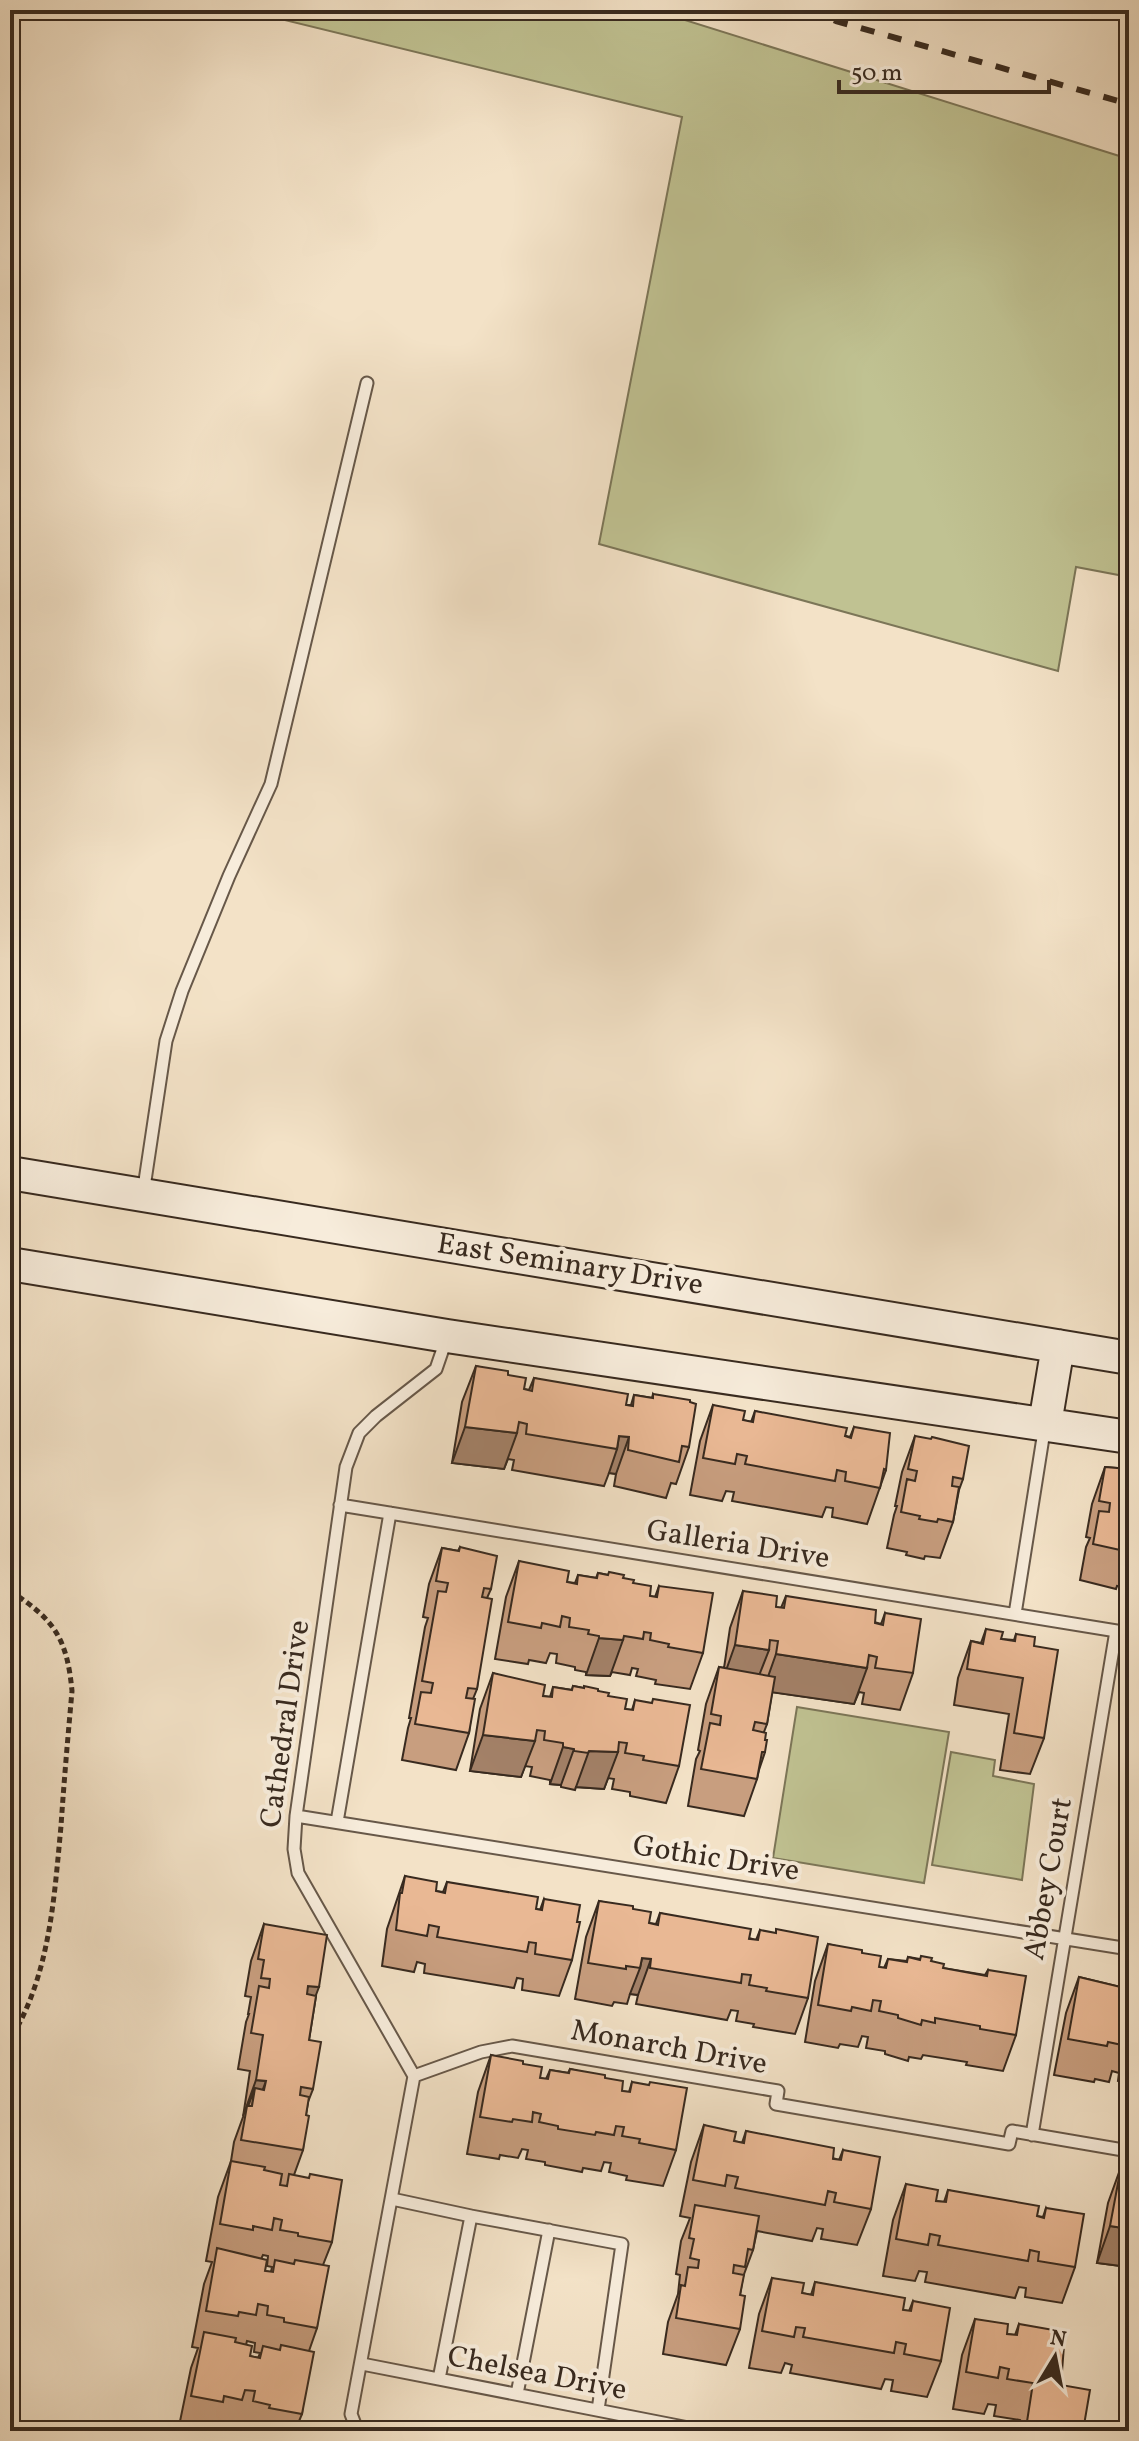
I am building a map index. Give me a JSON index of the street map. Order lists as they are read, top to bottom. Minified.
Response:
{"streets":{"main road":["East Seminary Drive"],"lane":["Galleria Drive","Cathedral Drive","Gothic Drive","Abbey Court","Monarch Drive","Chelsea Drive"]},"crossings":[["Galleria Drive","Cathedral Drive"],["Galleria Drive","Abbey Court"],["Cathedral Drive","Gothic Drive"],["Cathedral Drive","Monarch Drive"],["Gothic Drive","Abbey Court"],["Abbey Court","Monarch Drive"]],"scale_bar":"50 m","north":"top"}
